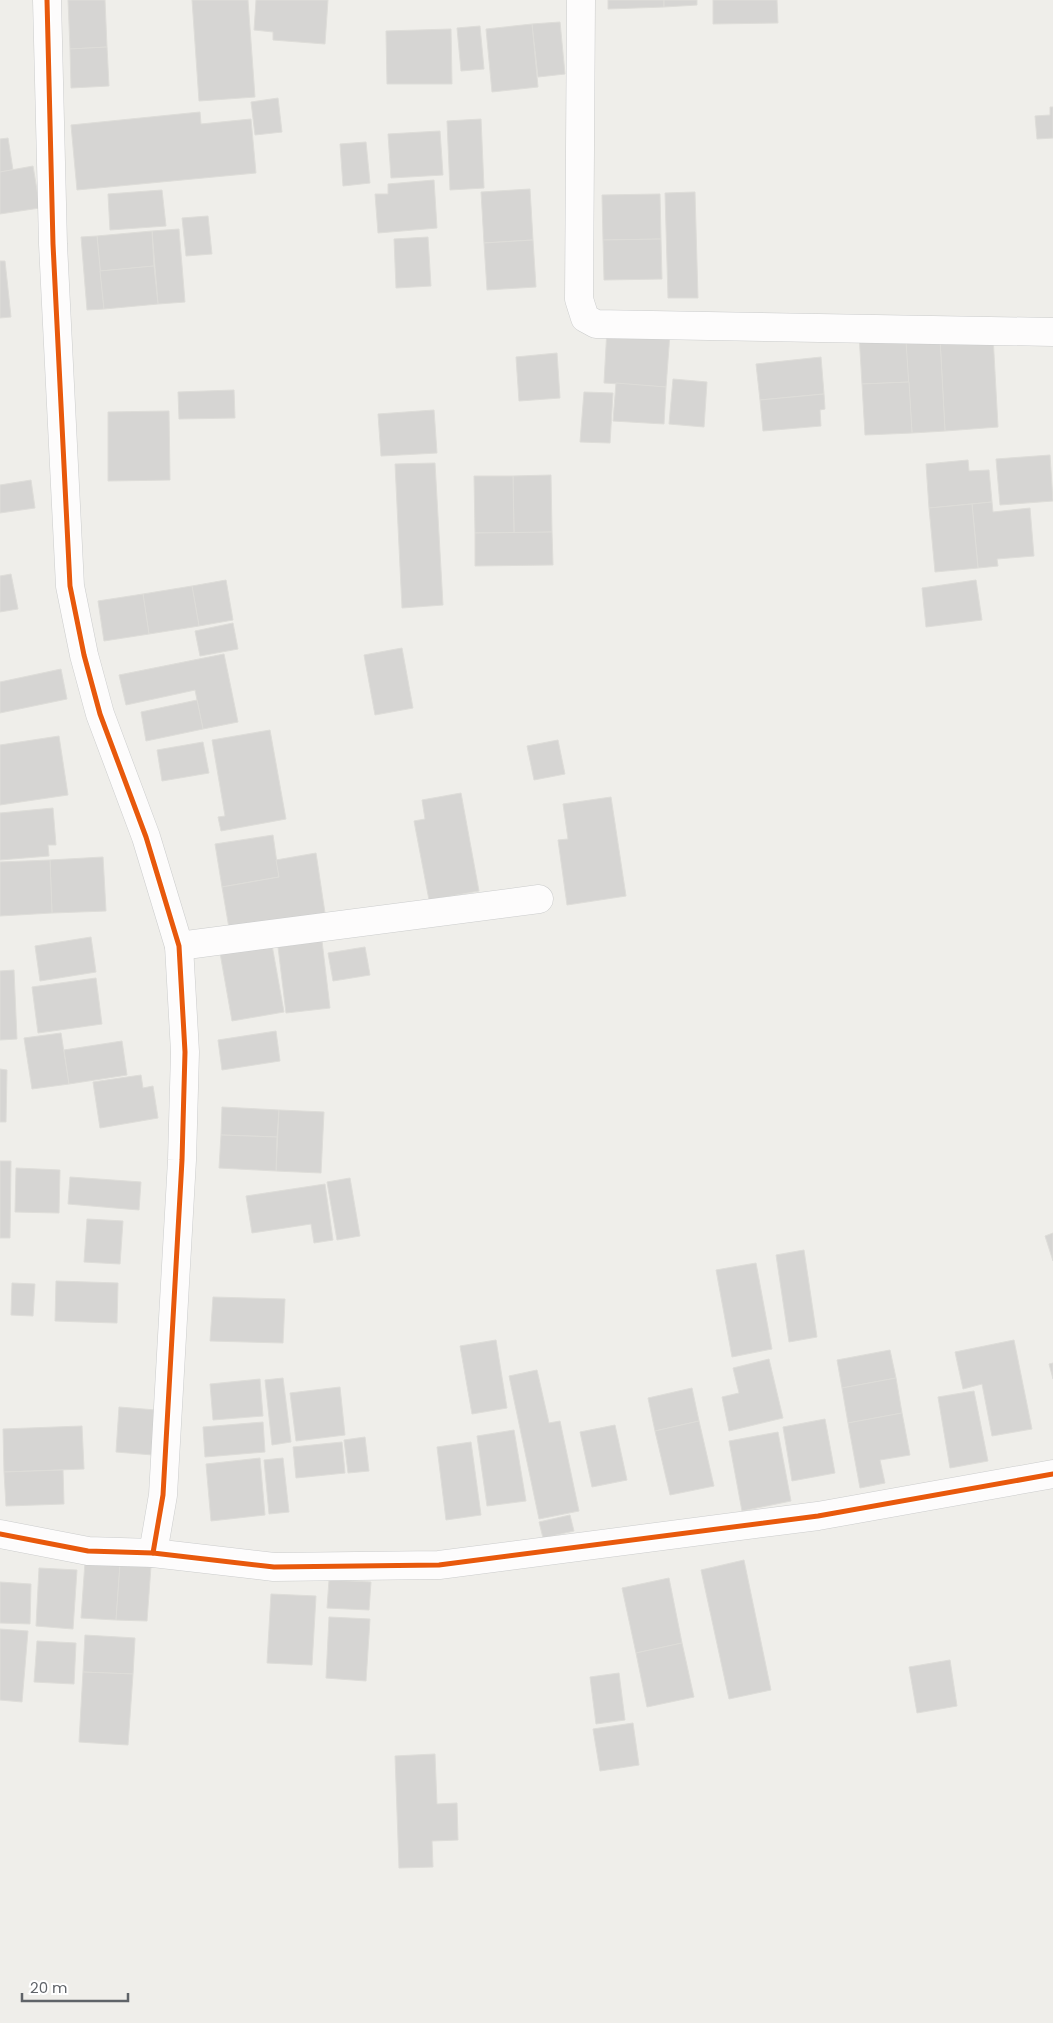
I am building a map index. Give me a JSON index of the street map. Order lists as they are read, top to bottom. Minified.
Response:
{"scale_bar":"20 m"}
